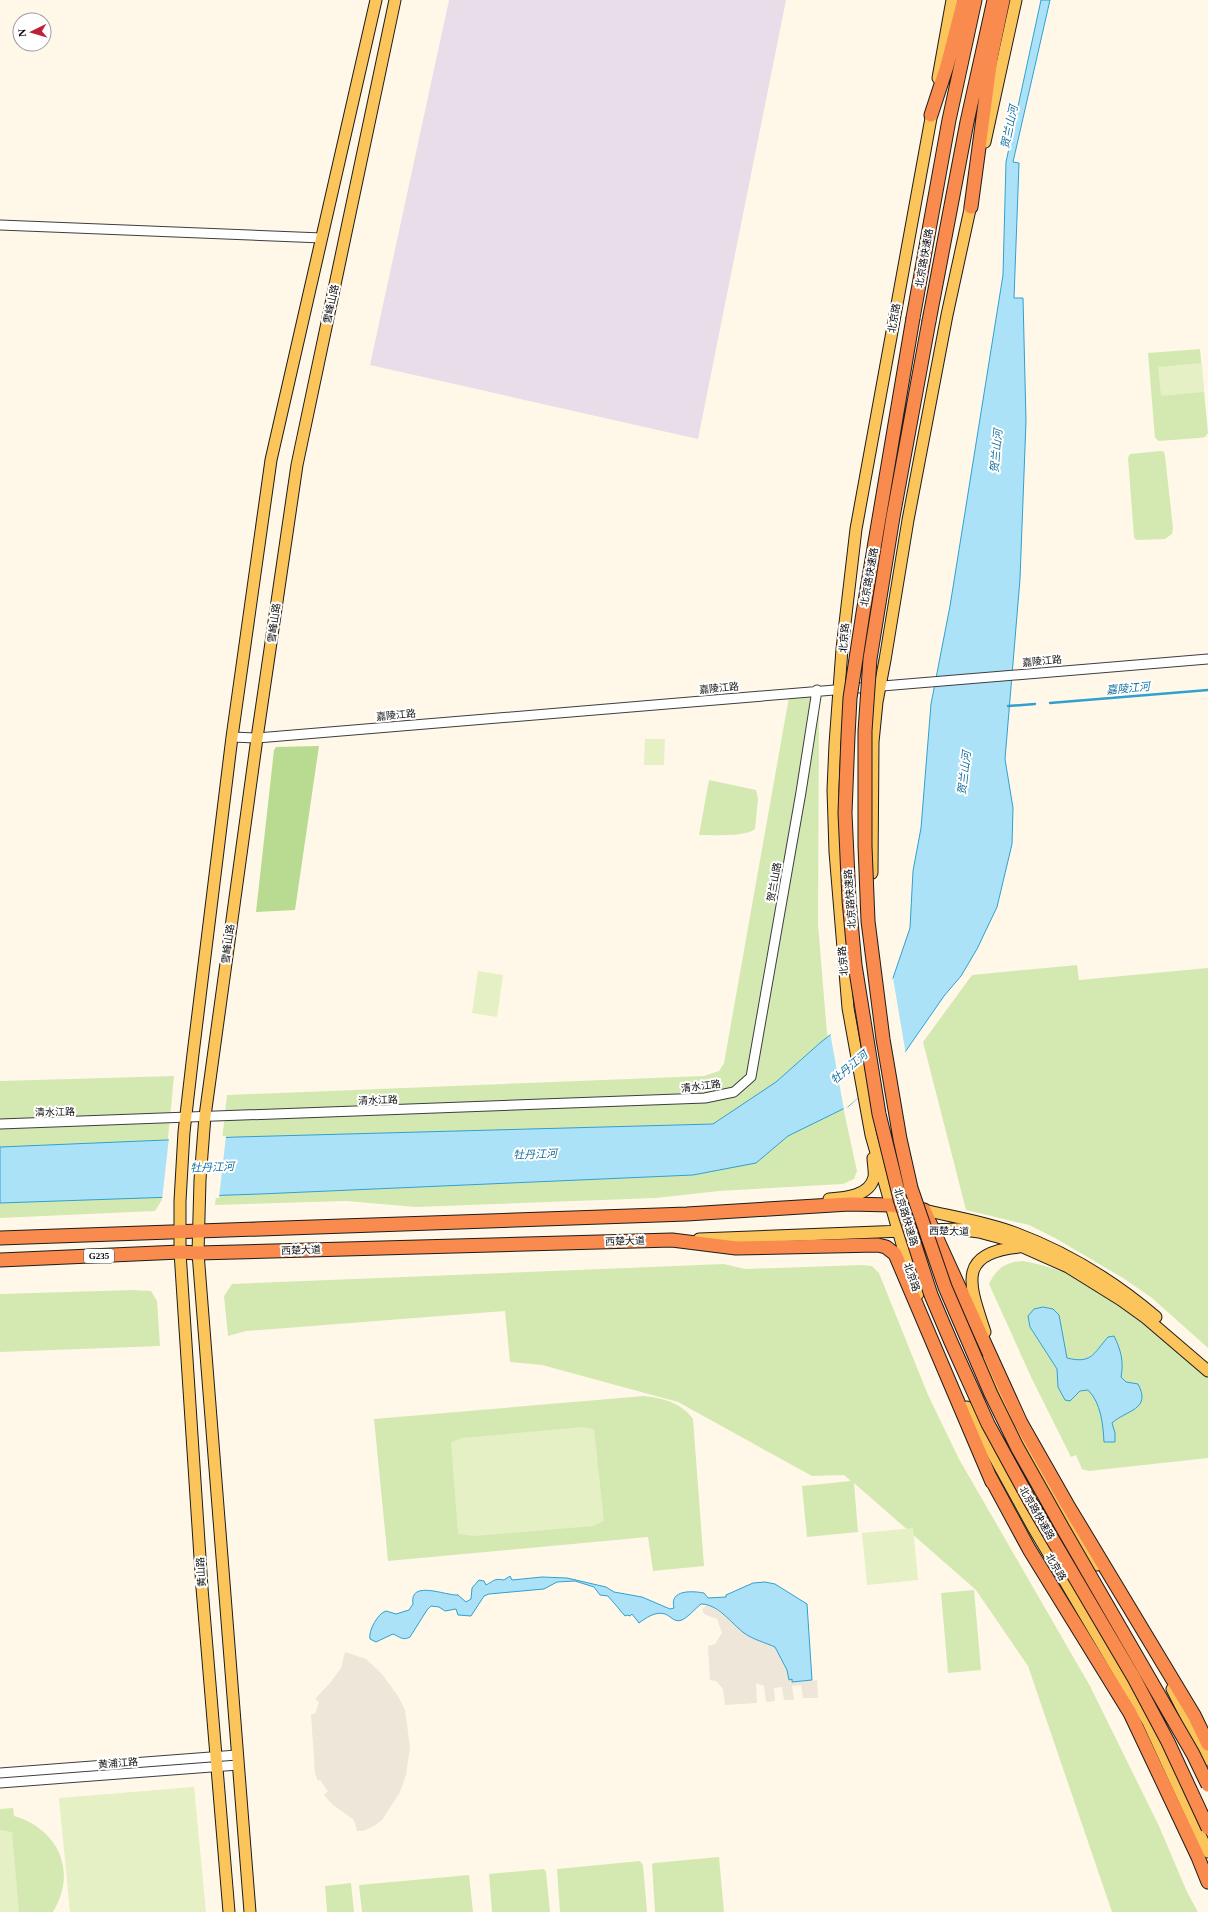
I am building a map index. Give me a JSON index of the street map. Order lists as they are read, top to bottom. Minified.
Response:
{"streets":{"highway":["北京路快速路","西楚大道","G235"],"main road":["雪峰山路","北京路","黄山路"],"street":["嘉陵江路","贺兰山路","清水江路","黄浦江路"]},"crossings":[["雪峰山路","嘉陵江路"],["雪峰山路","清水江路"],["雪峰山路","西楚大道"],["雪峰山路","G235"],["雪峰山路","黄山路"],["北京路","嘉陵江路"],["北京路","西楚大道"],["嘉陵江路","贺兰山路"],["贺兰山路","清水江路"],["西楚大道","G235"],["西楚大道","黄山路"],["G235","黄山路"],["黄山路","黄浦江路"]],"water":["贺兰山河","嘉陵江河","牡丹江河"],"north":"left"}
